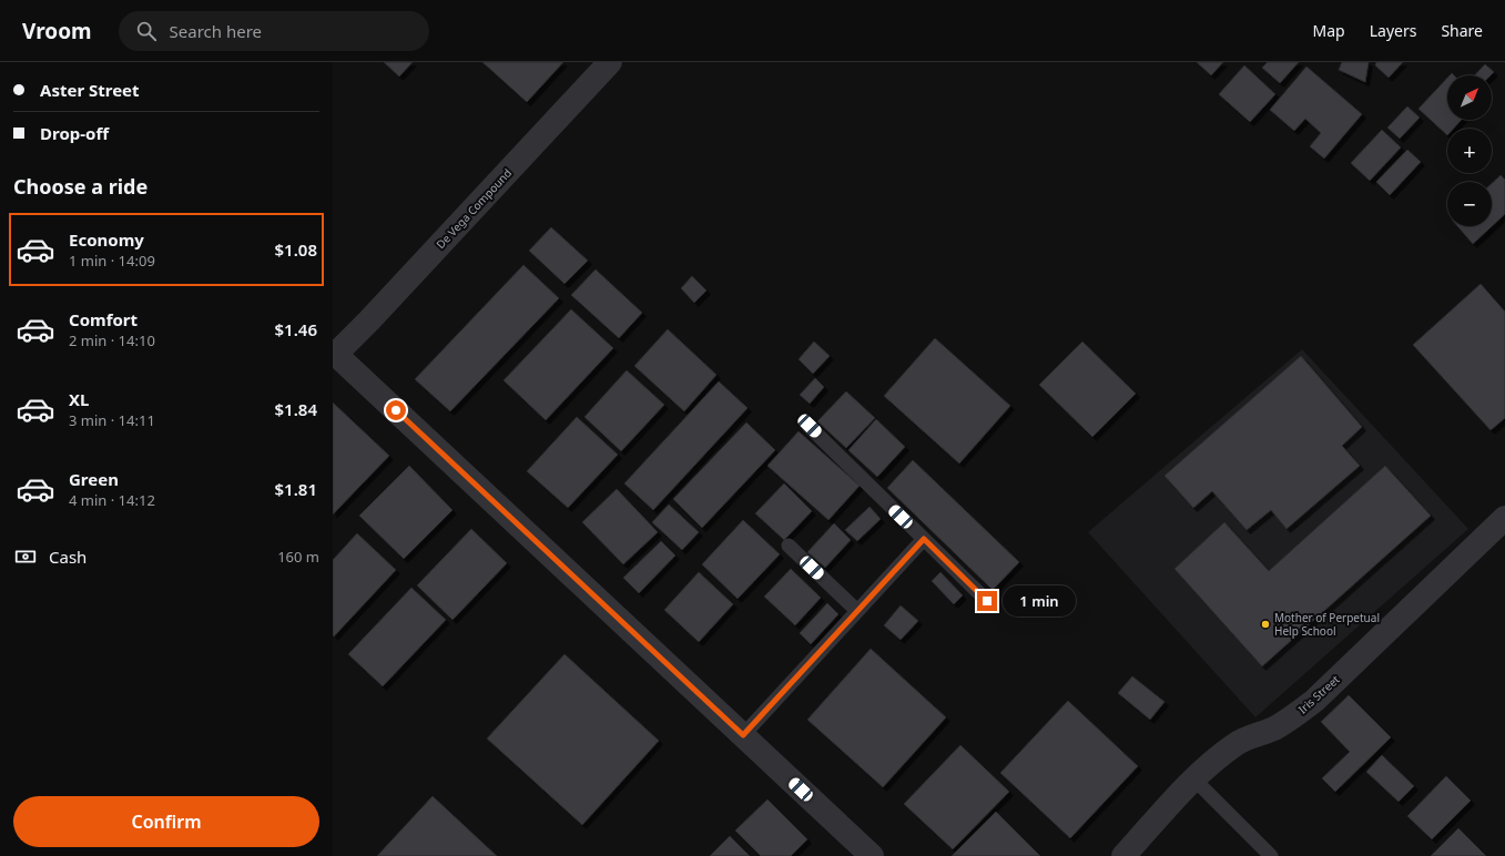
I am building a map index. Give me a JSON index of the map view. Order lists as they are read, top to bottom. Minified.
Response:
{"streets":{"street":["De Vega Compound","Iris Street"]},"places":["Mother of Perpetual Help School"],"north":"top right","page":{"header":"Vroom","search":"Search here","nav":["Map","Layers","Share"],"banner":["Aster Street","Drop-off"],"map_buttons":["+","−"],"heading":"Choose a ride","list":[{"name":"Economy","note":"1 min · 14:09","value":"$1.08"},{"name":"Comfort","note":"2 min · 14:10","value":"$1.46"},{"name":"XL","note":"3 min · 14:11","value":"$1.84"},{"name":"Green","note":"4 min · 14:12","value":"$1.81"}],"pay":["Cash","160 m"],"bubble":"1 min","buttons":"Confirm"}}
